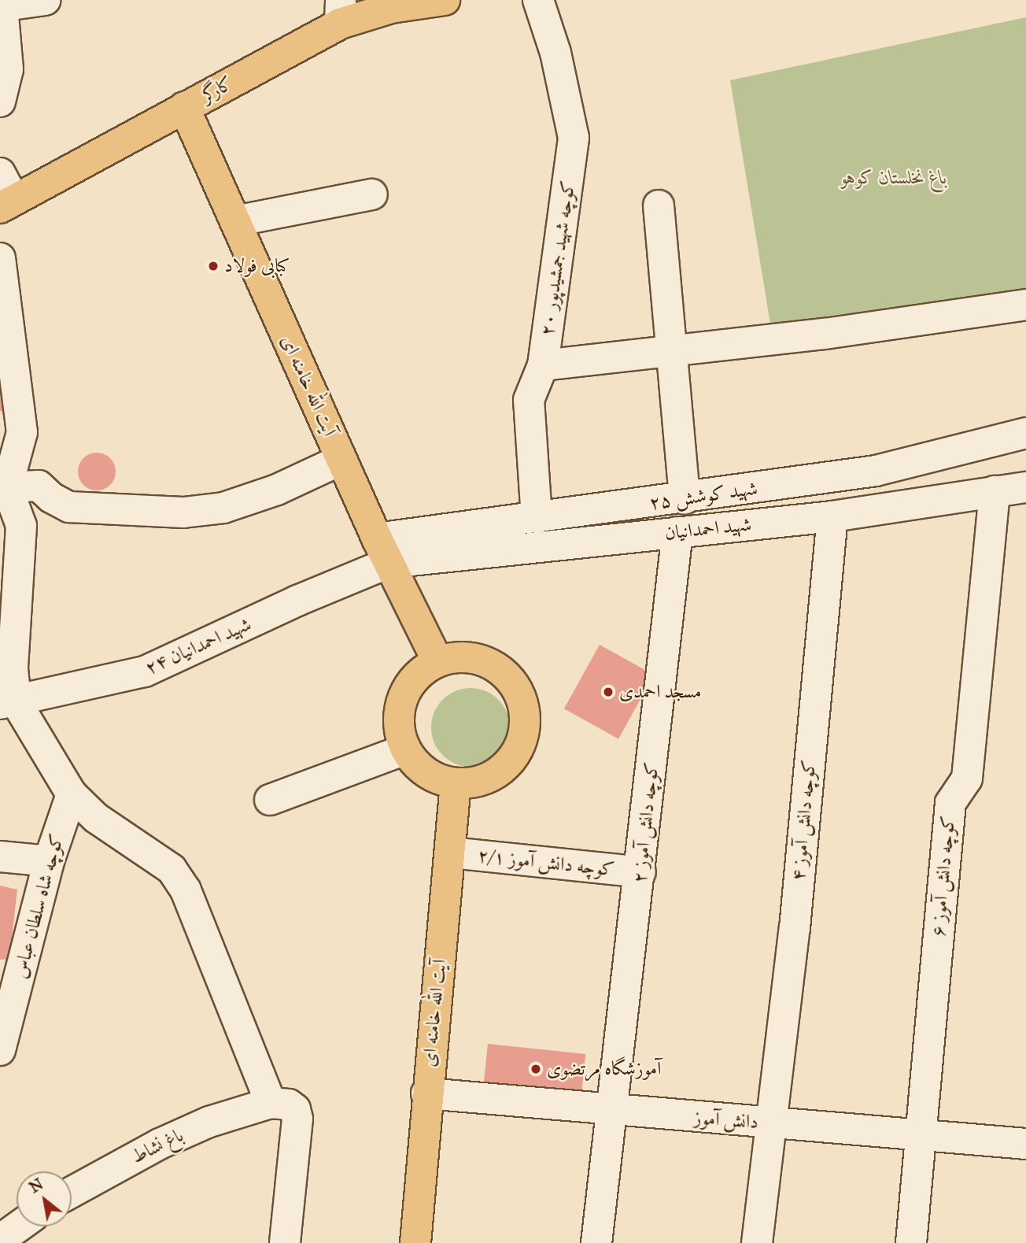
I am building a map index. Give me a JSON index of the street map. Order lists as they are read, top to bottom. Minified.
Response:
{"streets":{"main road":["کارگر","آیت الله خامنه ای"],"street":["کوچه شهید جمشیدپور ۲۰","شهید کوشش ۲۵","شهید احمدانیان","شهید احمدانیان ۲۴","کوچه دانش آموز ۴","کوچه دانش آموز ۲","کوچه دانش آموز ۲/۱","کوچه دانش آموز ۶","کوچه شاه سلطان عباس","دانش آموز","باغ نشاط"]},"crossings":[["کارگر","آیت الله خامنه ای"],["کوچه شهید جمشیدپور ۲۰","شهید کوشش ۲۵"],["آیت الله خامنه ای","شهید کوشش ۲۵"],["آیت الله خامنه ای","شهید احمدانیان"],["آیت الله خامنه ای","شهید احمدانیان ۲۴"],["آیت الله خامنه ای","کوچه دانش آموز ۲/۱"],["آیت الله خامنه ای","دانش آموز"],["شهید کوشش ۲۵","شهید احمدانیان"],["شهید کوشش ۲۵","شهید احمدانیان ۲۴"],["شهید احمدانیان","شهید احمدانیان ۲۴"],["شهید احمدانیان","کوچه دانش آموز ۴"],["شهید احمدانیان","کوچه دانش آموز ۲"],["شهید احمدانیان","کوچه دانش آموز ۶"],["کوچه دانش آموز ۴","دانش آموز"],["کوچه دانش آموز ۲","کوچه دانش آموز ۲/۱"],["کوچه دانش آموز ۲","دانش آموز"],["کوچه دانش آموز ۶","دانش آموز"]],"parks":["باغ نخلستان کوهو"],"places":["کبابی فولاد","مسجد احمدی","آموزشگاه مرتضوی"],"north":"top left"}
